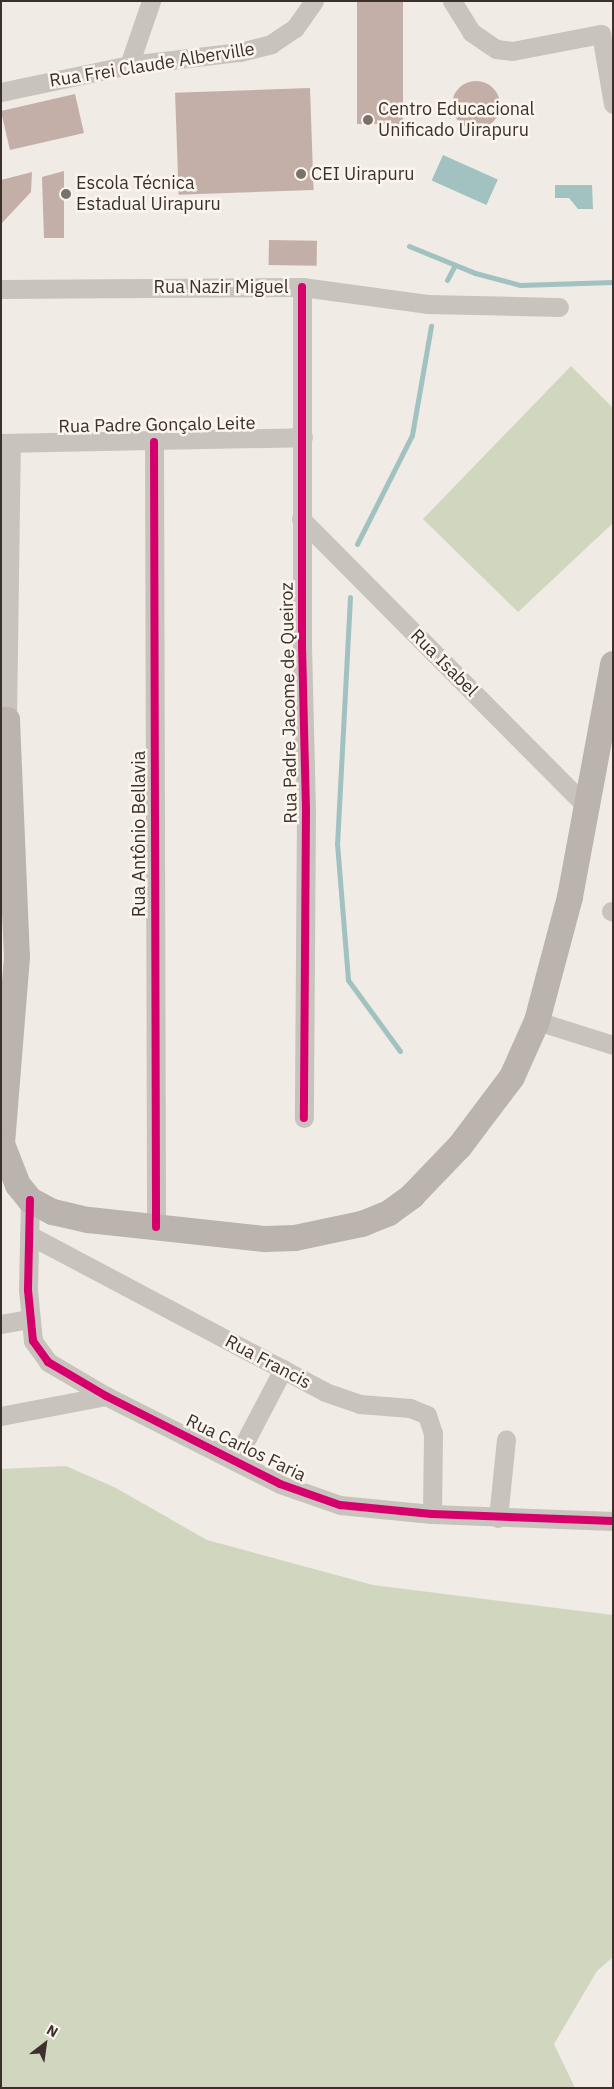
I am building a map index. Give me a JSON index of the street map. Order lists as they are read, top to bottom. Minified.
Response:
{"streets":{"street":["Rua Frei Claude Alberville","Rua Nazir Miguel","Rua Padre Gonçalo Leite","Rua Isabel","Rua Padre Jacome de Queiroz","Rua Antônio Bellavia","Rua Francis","Rua Carlos Faria"]},"crossings":[["Rua Nazir Miguel","Rua Padre Jacome de Queiroz"],["Rua Padre Gonçalo Leite","Rua Padre Jacome de Queiroz"],["Rua Padre Gonçalo Leite","Rua Antônio Bellavia"],["Rua Isabel","Rua Padre Jacome de Queiroz"],["Rua Francis","Rua Carlos Faria"]],"places":["Centro Educacional Unificado Uirapuru","CEI Uirapuru","Escola Técnica Estadual Uirapuru"],"north":"top right"}
